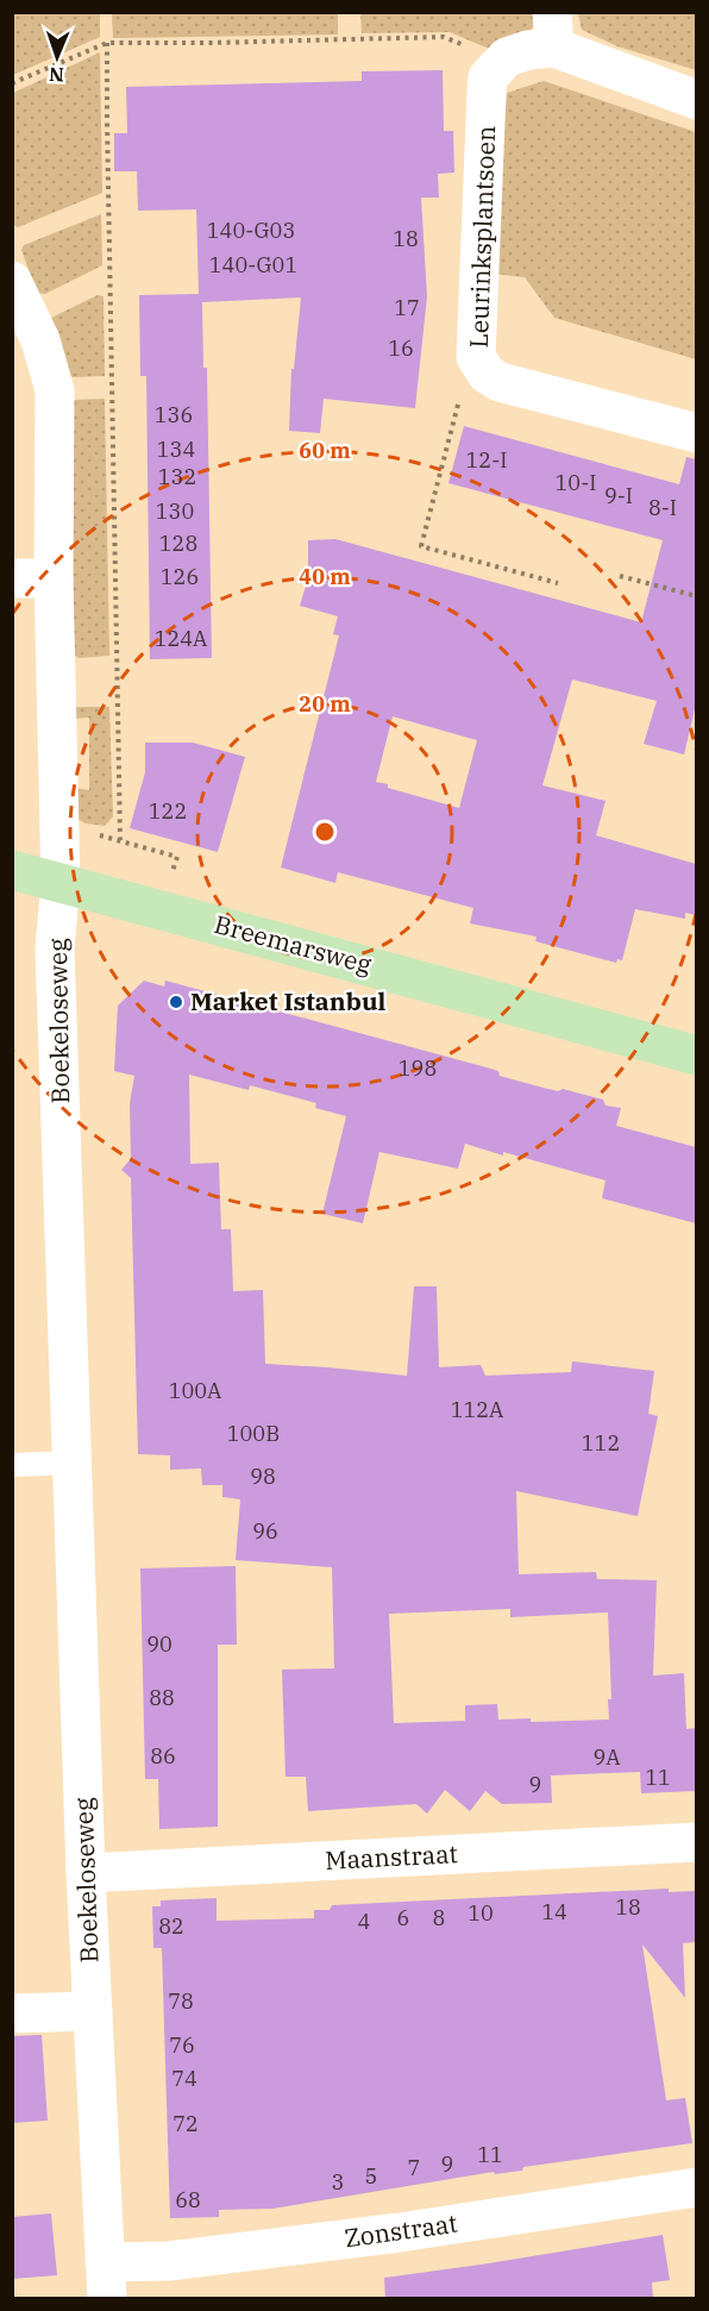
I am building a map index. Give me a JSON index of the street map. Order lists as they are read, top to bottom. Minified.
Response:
{"streets":{"main road":["Breemarsweg"],"street":["Leurinksplantsoen","Boekeloseweg","Maanstraat","Zonstraat"]},"crossings":[["Breemarsweg","Boekeloseweg"],["Boekeloseweg","Maanstraat"],["Boekeloseweg","Zonstraat"]],"places":["Market Istanbul"],"house_numbers":["140-G03","18","140-G01","17","16","136","134","12-I","132","10-I","9-I","8-I","130","128","126","124A","122","198","100A","112A","100B","112","98","96","90","88","86","9A","11","9","18","14","10","6","8","4","82","78","76","74","72","11","9","7","5","3","68"],"north":"bottom","rings":["60 m","40 m","20 m"]}
